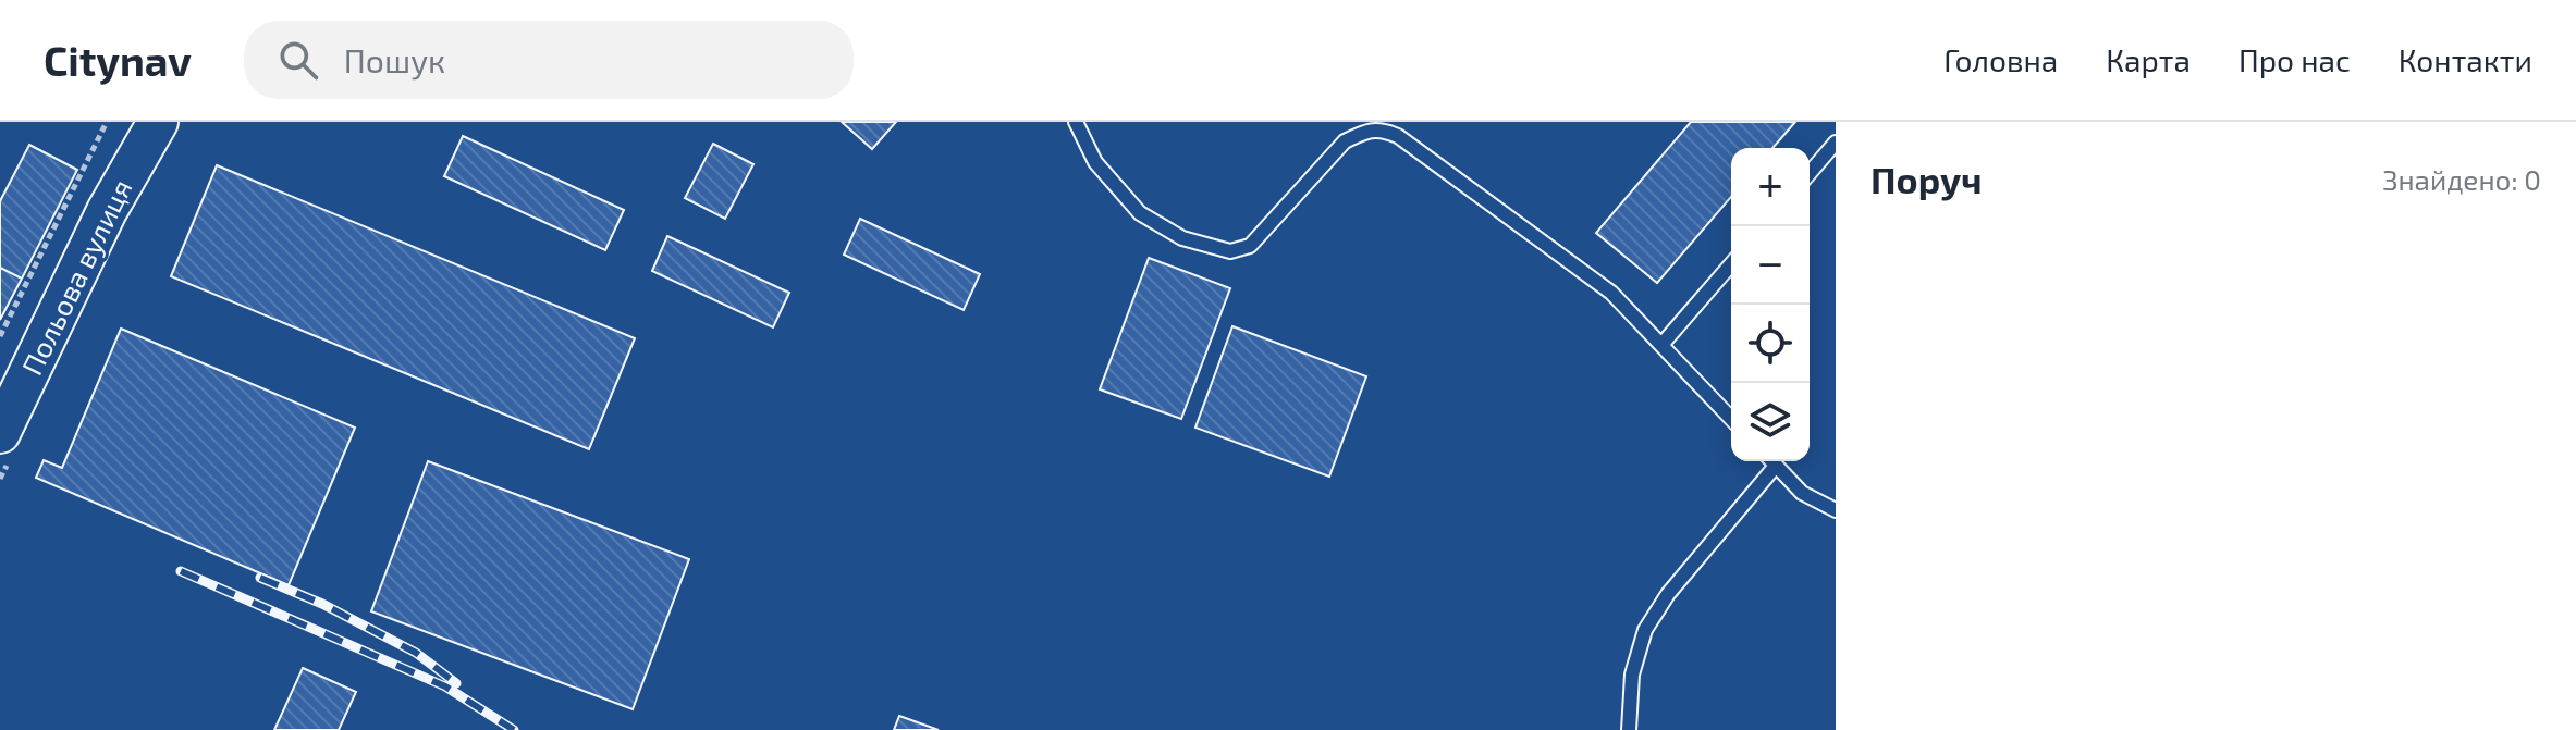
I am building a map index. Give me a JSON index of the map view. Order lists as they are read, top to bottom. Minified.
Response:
{"streets":{"main road":["Польова вулиця"]},"page":{"header":"Citynav","search":"Пошук","nav":["Головна","Карта","Про нас","Контакти"],"heading":["Поруч","Знайдено: 0"],"map_buttons":["+","−"]}}
